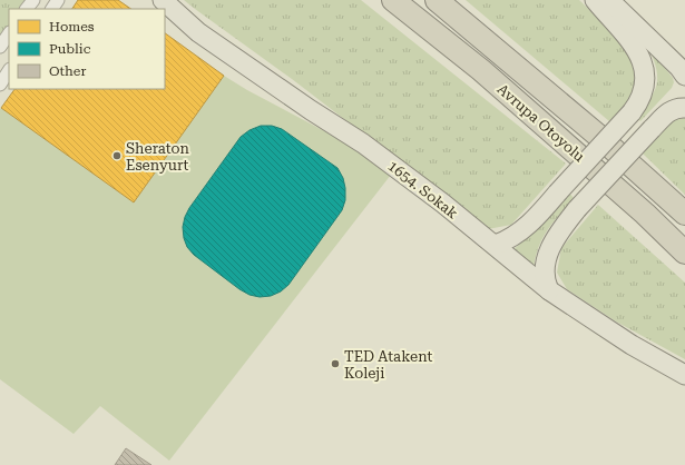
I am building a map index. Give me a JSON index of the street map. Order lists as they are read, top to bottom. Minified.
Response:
{"streets":{"highway":["Avrupa Otoyolu"],"main road":["1654. Sokak"]},"places":["Sheraton Esenyurt","TED Atakent Koleji"],"legend":["Homes","Public","Other"]}
